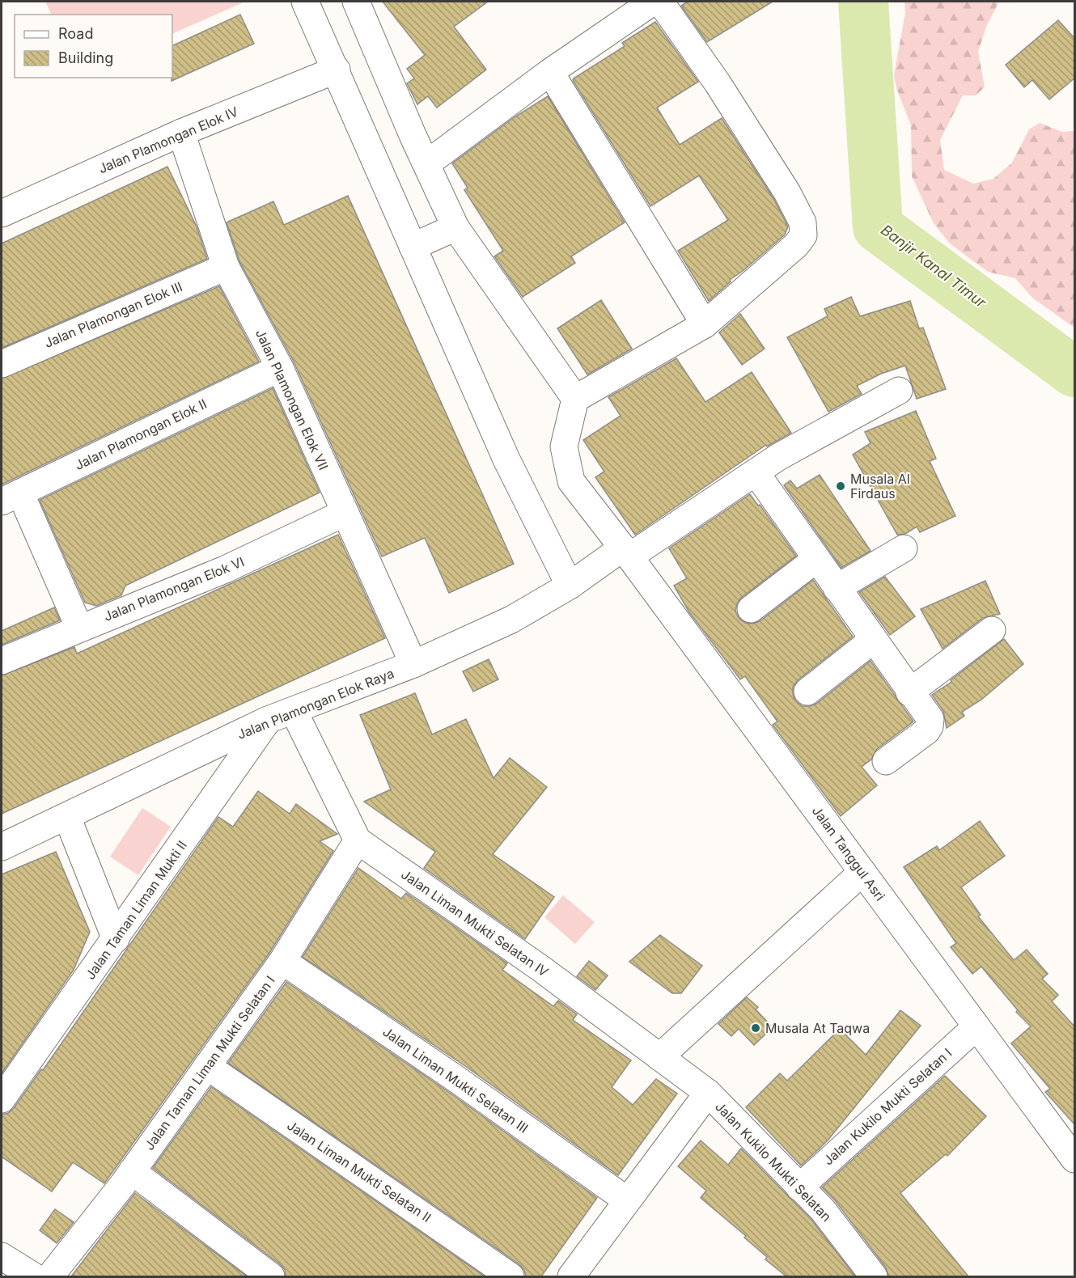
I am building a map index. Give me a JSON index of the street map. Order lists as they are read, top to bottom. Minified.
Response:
{"streets":{"street":["Jalan Plamongan Elok IV","Jalan Plamongan Elok III","Jalan Plamongan Elok VII","Jalan Plamongan Elok II","Jalan Plamongan Elok VI","Jalan Plamongan Elok Raya","Jalan Tanggul Asri","Jalan Taman Liman Mukti II","Jalan Liman Mukti Selatan IV","Jalan Taman Liman Mukti Selatan I","Jalan Liman Mukti Selatan III","Jalan Kukilo Mukti Selatan I","Jalan Kukilo Mukti Selatan","Jalan Liman Mukti Selatan II"]},"crossings":[["Jalan Plamongan Elok IV","Jalan Plamongan Elok VII"],["Jalan Plamongan Elok III","Jalan Plamongan Elok VII"],["Jalan Plamongan Elok VII","Jalan Plamongan Elok II"],["Jalan Plamongan Elok VII","Jalan Plamongan Elok VI"],["Jalan Plamongan Elok VII","Jalan Plamongan Elok Raya"],["Jalan Plamongan Elok Raya","Jalan Tanggul Asri"],["Jalan Plamongan Elok Raya","Jalan Taman Liman Mukti II"],["Jalan Plamongan Elok Raya","Jalan Liman Mukti Selatan IV"],["Jalan Tanggul Asri","Jalan Kukilo Mukti Selatan I"],["Jalan Liman Mukti Selatan IV","Jalan Taman Liman Mukti Selatan I"],["Jalan Liman Mukti Selatan IV","Jalan Kukilo Mukti Selatan"],["Jalan Taman Liman Mukti Selatan I","Jalan Liman Mukti Selatan III"],["Jalan Taman Liman Mukti Selatan I","Jalan Liman Mukti Selatan II"],["Jalan Kukilo Mukti Selatan I","Jalan Kukilo Mukti Selatan"]],"water":["Banjir Kanal Timur"],"places":["Musala Al Firdaus","Musala At Taqwa"],"legend":["Road","Building"]}
